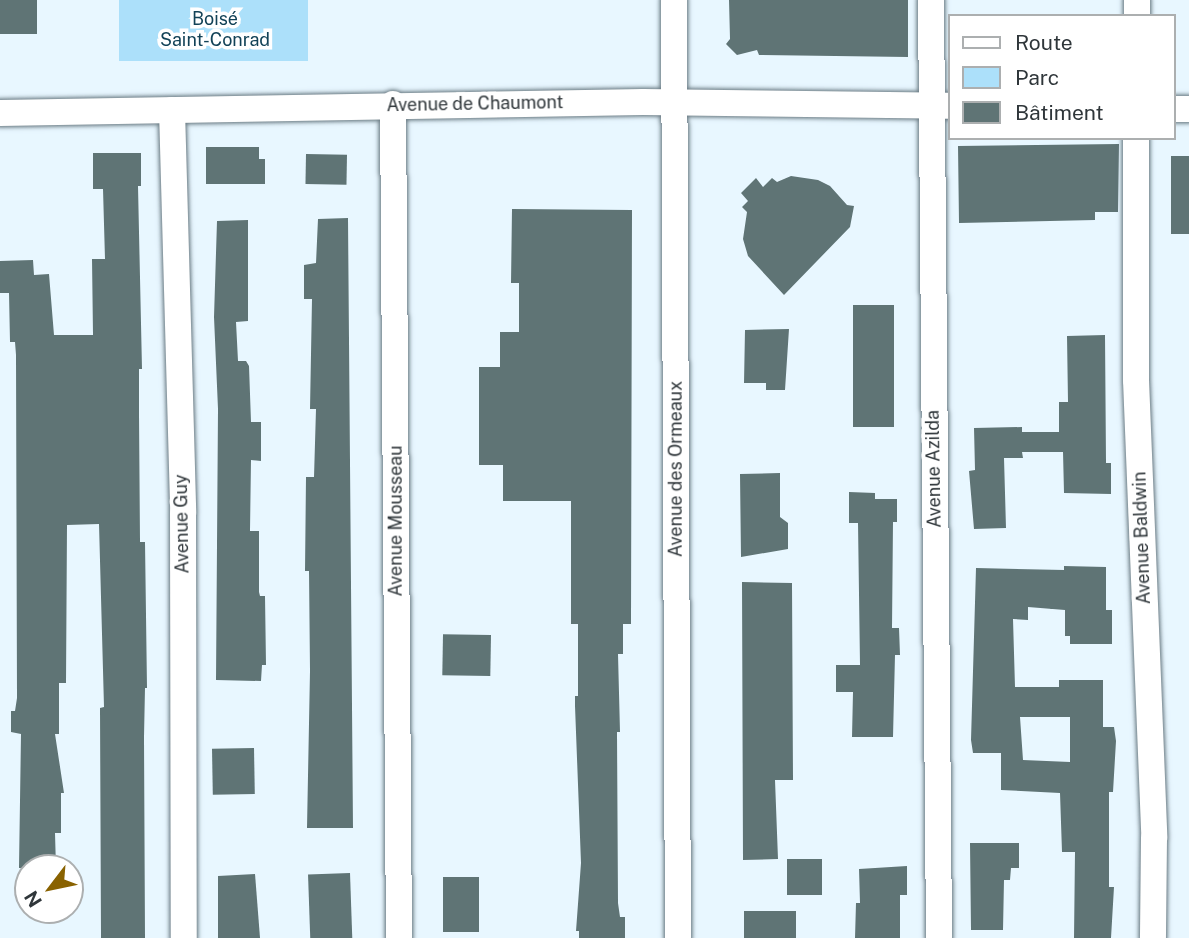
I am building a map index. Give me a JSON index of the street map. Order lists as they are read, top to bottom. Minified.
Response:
{"streets":{"street":["Avenue de Chaumont","Avenue des Ormeaux","Avenue Azilda","Avenue Mousseau","Avenue Guy","Avenue Baldwin"]},"crossings":[["Avenue de Chaumont","Avenue des Ormeaux"],["Avenue de Chaumont","Avenue Azilda"],["Avenue de Chaumont","Avenue Mousseau"],["Avenue de Chaumont","Avenue Guy"]],"parks":["Boisé Saint-Conrad"],"legend":["Route","Parc","Bâtiment"],"north":"bottom left"}
